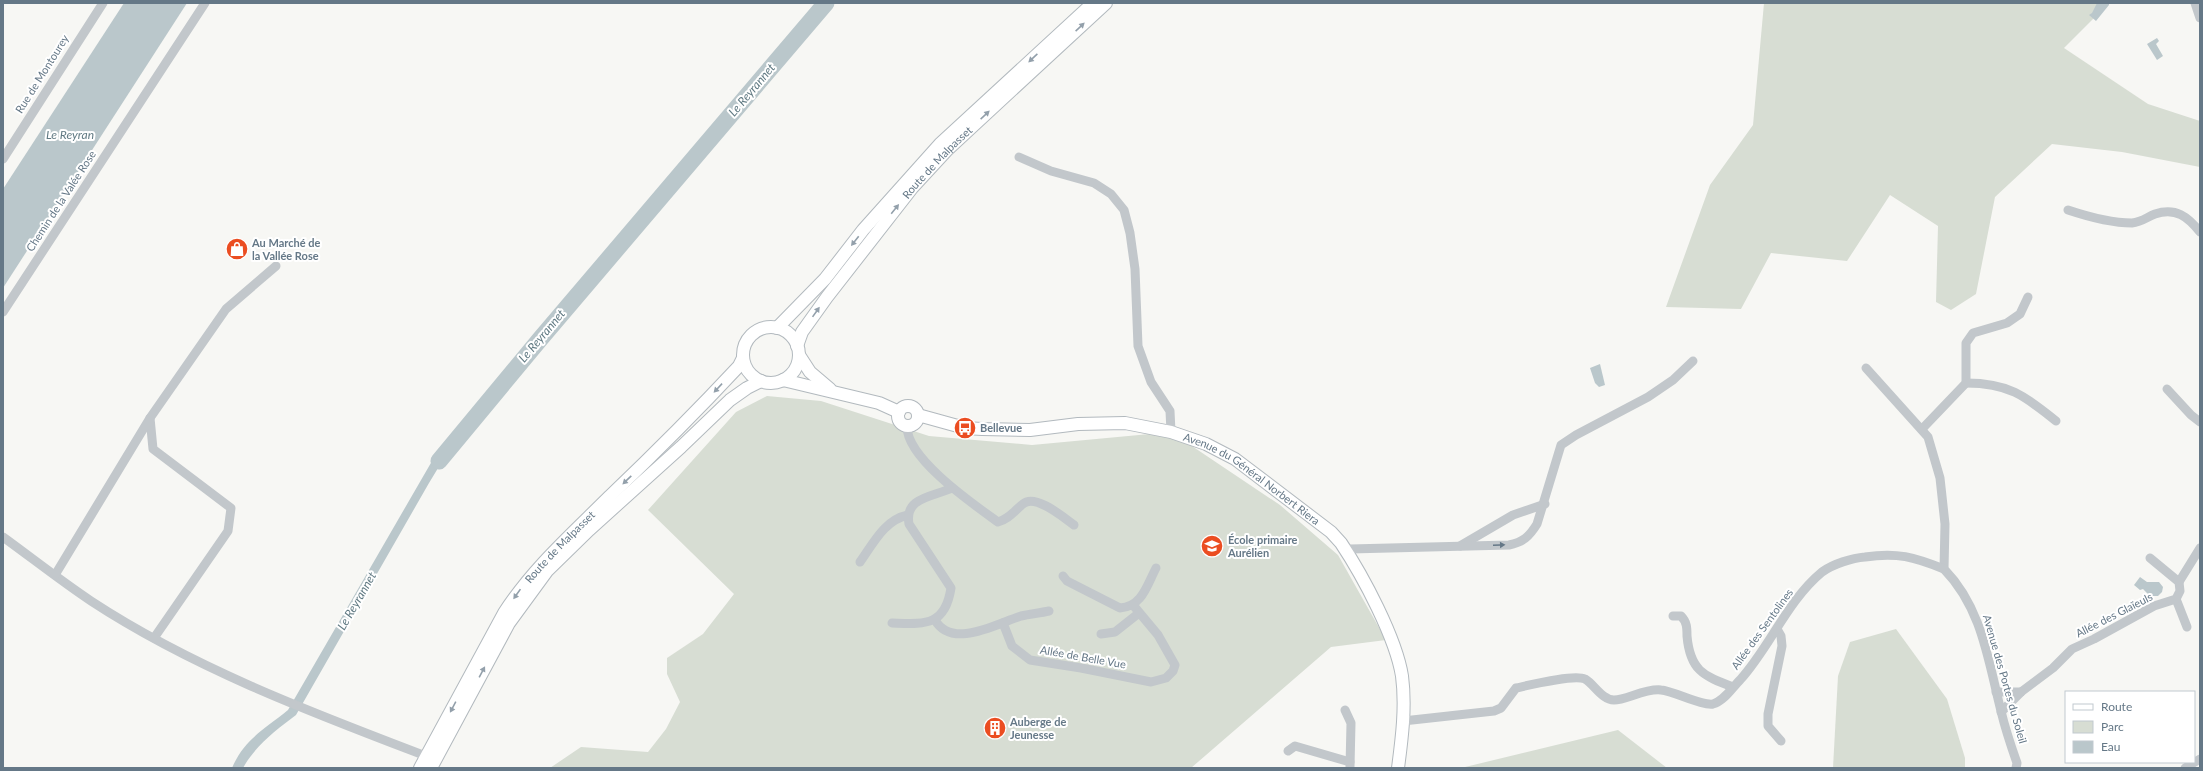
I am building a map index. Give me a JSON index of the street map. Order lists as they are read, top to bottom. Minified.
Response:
{"streets":{"main road":["Route de Malpasset","Avenue du Général Norbert Riera"],"street":["Rue de Montourey","Chemin de la Valée Rose","Allée des Glaïeuls","Allée des Sentolines","Allée de Belle Vue","Avenue des Portes du Soleil"]},"crossings":[["Avenue du Général Norbert Riera","Allée des Sentolines"],["Allée des Glaïeuls","Avenue des Portes du Soleil"],["Allée des Sentolines","Avenue des Portes du Soleil"]],"water":["Le Reyrannet","Le Reyran"],"places":{"shop":["Au Marché de la Vallée Rose"],"bus stop":["Bellevue"],"school or university":["École primaire Aurélien"],"building":["Auberge de Jeunesse"]},"legend":["Route","Parc","Eau"]}
